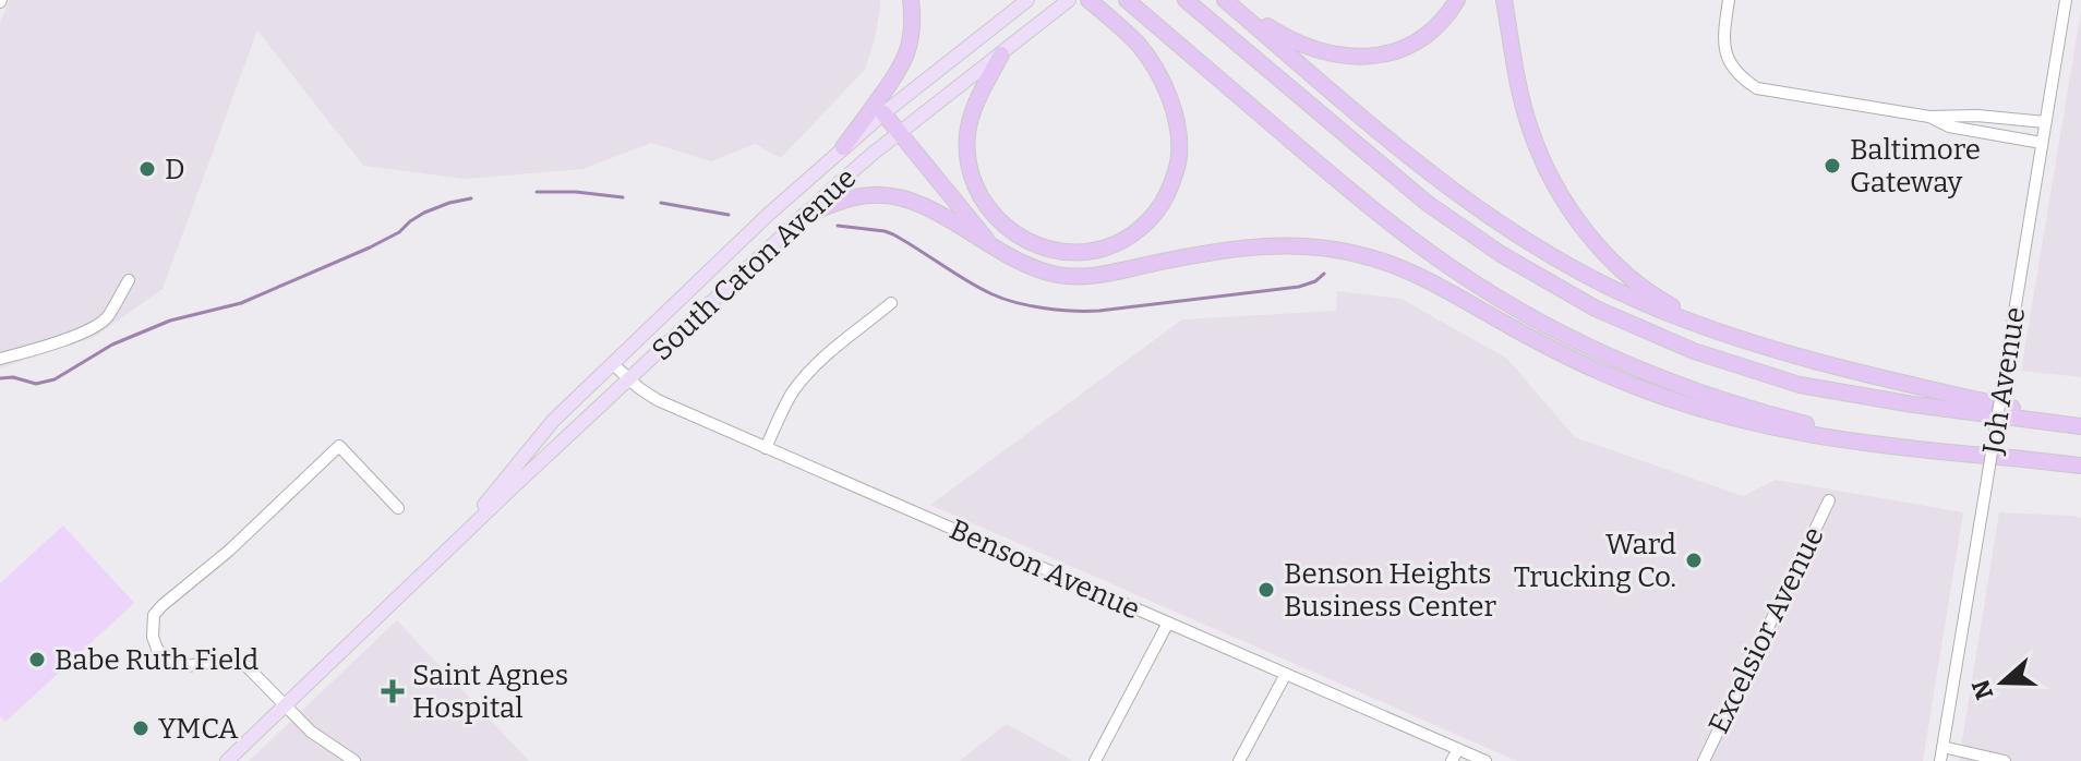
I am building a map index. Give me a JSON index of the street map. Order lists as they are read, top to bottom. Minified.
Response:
{"streets":{"main road":["South Caton Avenue"],"street":["Joh Avenue","Benson Avenue","Excelsior Avenue"]},"crossings":[["South Caton Avenue","Benson Avenue"]],"places":{"other":["Baltimore Gateway","D","Ward Trucking Co.","Benson Heights Business Center","Babe Ruth Field","YMCA"],"health":["Saint Agnes Hospital"]},"north":"left"}
